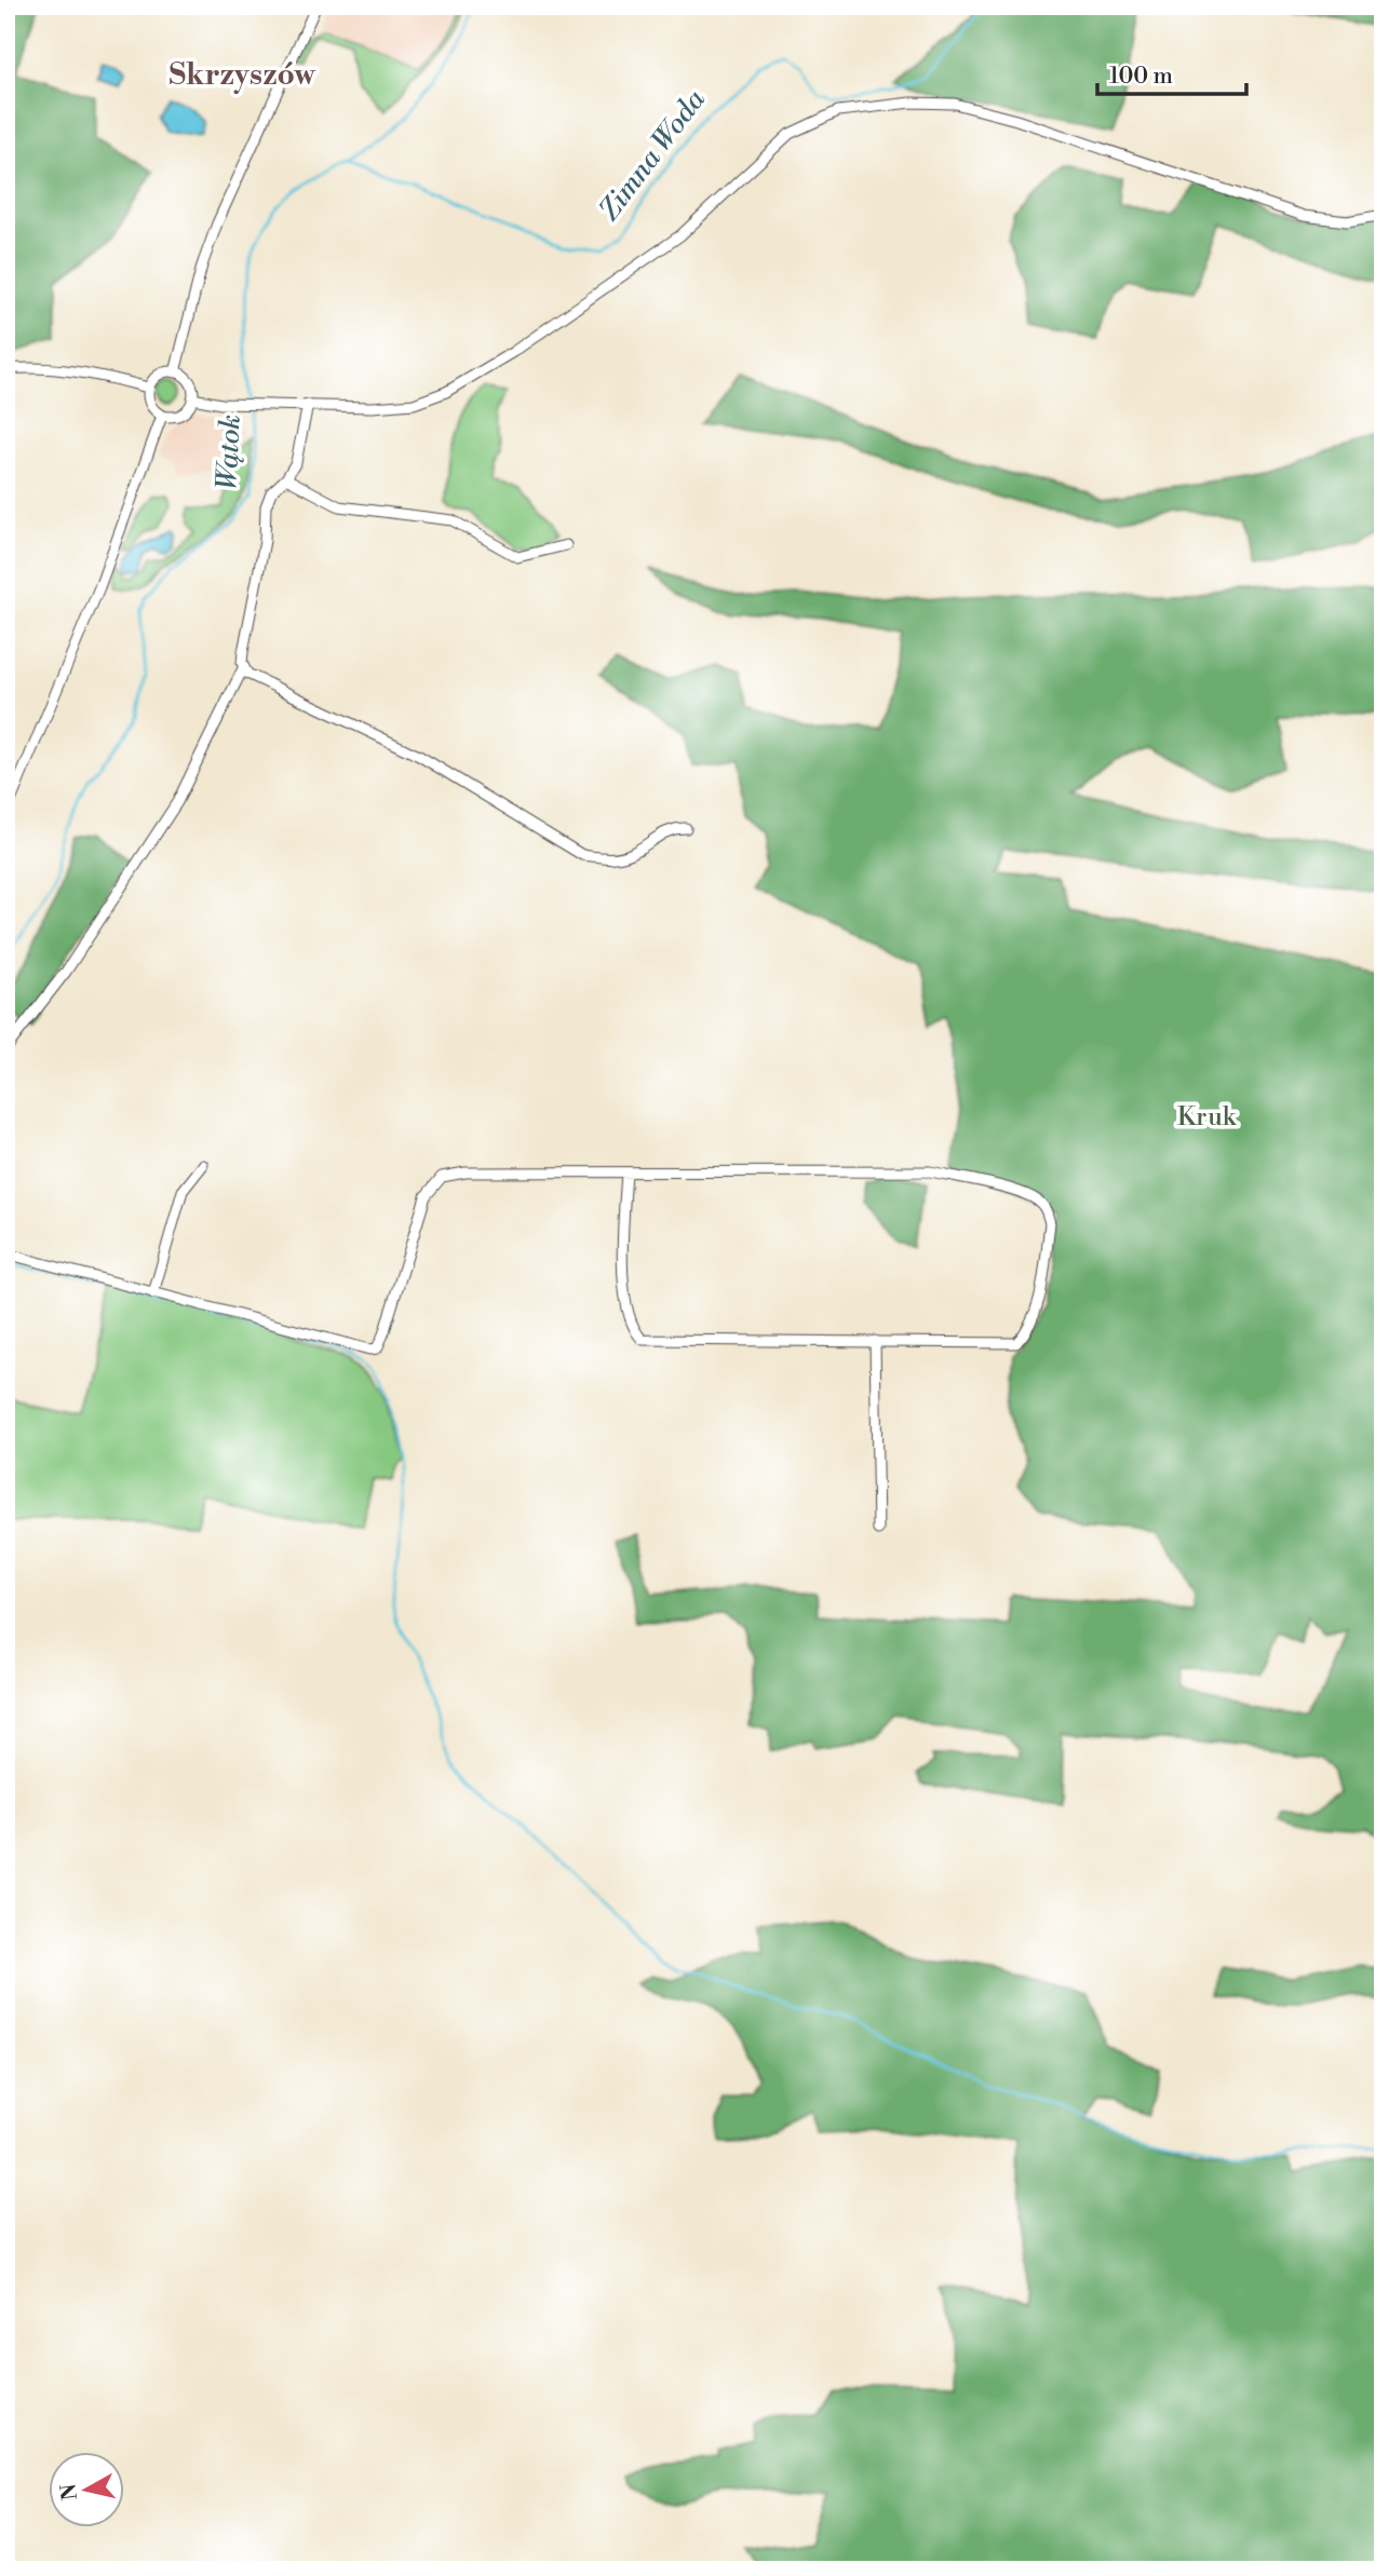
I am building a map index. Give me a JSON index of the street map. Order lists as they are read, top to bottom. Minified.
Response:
{"districts":["Skrzyszów"],"water":["Zimna Woda","Wątok"],"parks":["Kruk"],"scale_bar":"100 m","north":"left"}
